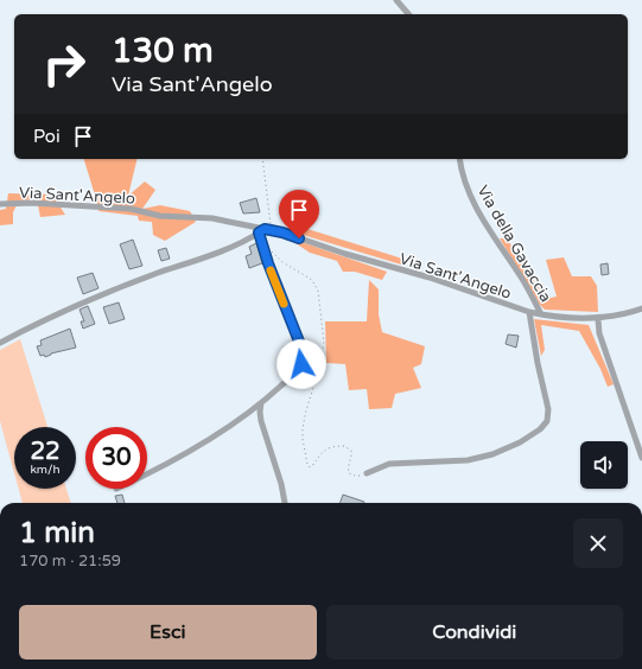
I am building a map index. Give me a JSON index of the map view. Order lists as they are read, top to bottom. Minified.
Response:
{"streets":{"street":["Via Sant'Angelo","Via della Gavaccia"]},"crossings":[["Via Sant'Angelo","Via della Gavaccia"]],"page":{"turn":["130 m","Via Sant'Angelo"],"then":"Poi","speed":"22 km/h","limit":"30","heading":["1 min","170 m · 21:59"],"buttons":["Esci","Condividi"]}}
